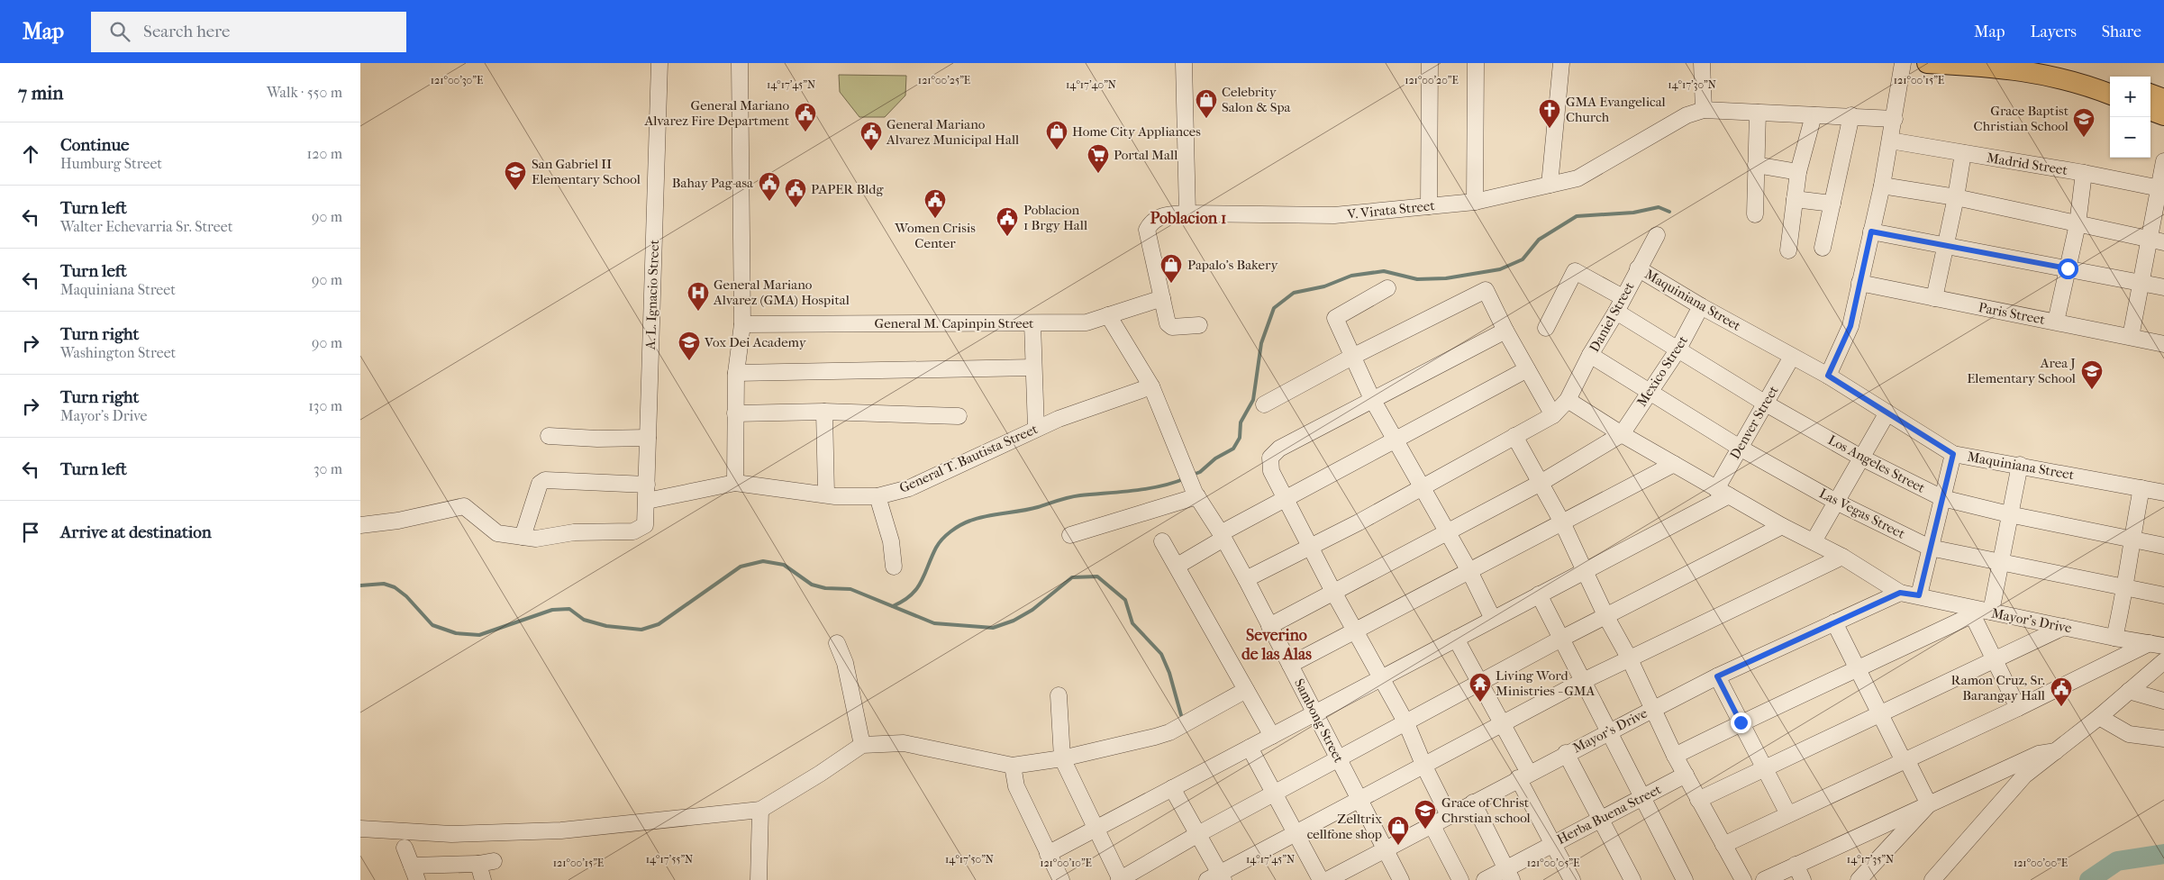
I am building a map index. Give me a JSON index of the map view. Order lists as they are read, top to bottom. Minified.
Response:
{"streets":{"street":["Madrid Street","V. Virata Street","A. L. Ignacio Street","Maquiniana Street","Paris Street","Daniel Street","General M. Capinpin Street","Mexico Street","Denver Street","General T. Bautista Street","Los Angeles Street","Las Vegas Street","Mayor's Drive","Sambong Street","Herba Buena Street"]},"crossings":[["V. Virata Street","General M. Capinpin Street"],["A. L. Ignacio Street","General T. Bautista Street"],["Maquiniana Street","Daniel Street"],["Maquiniana Street","Mexico Street"],["Maquiniana Street","Denver Street"],["Daniel Street","Los Angeles Street"],["Daniel Street","Las Vegas Street"],["Daniel Street","Mayor's Drive"],["Daniel Street","Sambong Street"],["General M. Capinpin Street","Sambong Street"],["Mexico Street","Los Angeles Street"],["Mexico Street","Las Vegas Street"],["Mexico Street","Mayor's Drive"],["Denver Street","Los Angeles Street"],["Denver Street","Las Vegas Street"],["Denver Street","Mayor's Drive"],["General T. Bautista Street","Sambong Street"],["Mayor's Drive","Sambong Street"]],"districts":["Poblacion 1","Severino de las Alas"],"places":{"shop":["Celebrity Salon & Spa","Home City Appliances","Papalo's Bakery","Zelltrix cellfone shop"],"church":["GMA Evangelical Church"],"public building":["General Mariano Alvarez Fire Department","General Mariano Alvarez Municipal Hall","Bahay Pag-asa","PAPER Bldg","Women Crisis Center","Poblacion 1 Brgy Hall","Ramon Cruz, Sr. Barangay Hall"],"school or university":["Grace Baptist Christian School","San Gabriel II Elementary School","Vox Dei Academy","Area J Elementary School","Grace of Christ Chrstian school"],"supermarket":["Portal Mall"],"hospital":["General Mariano Alvarez (GMA) Hospital"],"temple":["Living Word Ministries - GMA"]},"page":{"header":"Map","search":"Search here","nav":["Map","Layers","Share"],"heading":["7 min","Walk · 550 m"],"map_buttons":["+","−"],"list":[["Continue","Humburg Street","120 m"],["Turn left","Walter Echevarria Sr. Street","90 m"],["Turn left","Maquiniana Street","90 m"],["Turn right","Washington Street","90 m"],["Turn right","Mayor's Drive","130 m"],["Turn left","30 m"],"Arrive at destination"]},"coordinates":["121°00'30\"E","121°00'25\"E","121°00'20\"E","121°00'15\"E","14°17'45\"N","14°17'40\"N","14°17'30\"N","14°17'55\"N","14°17'50\"N","14°17'35\"N","121°00'10\"E","121°00'05\"E","121°00'00\"E"]}
